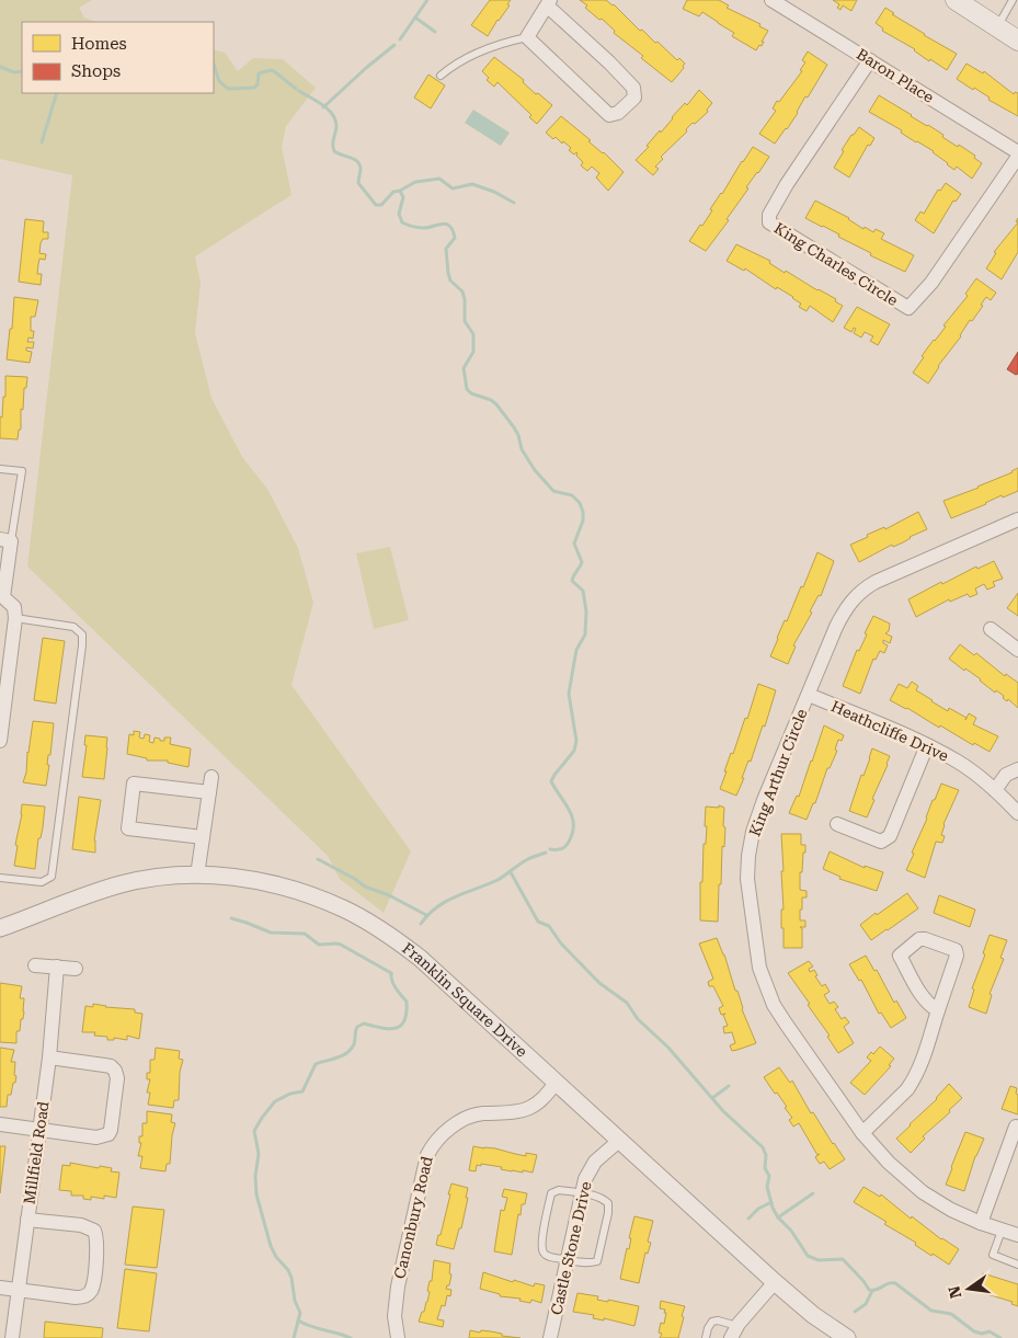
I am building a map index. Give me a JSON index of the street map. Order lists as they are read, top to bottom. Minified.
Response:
{"streets":{"street":["Baron Place","King Charles Circle","Heathcliffe Drive","King Arthur Circle","Franklin Square Drive","Millfield Road","Canonbury Road","Castle Stone Drive"]},"crossings":[["Baron Place","King Charles Circle"],["Heathcliffe Drive","King Arthur Circle"],["Franklin Square Drive","Canonbury Road"],["Franklin Square Drive","Castle Stone Drive"]],"legend":["Homes","Shops"],"north":"left"}
